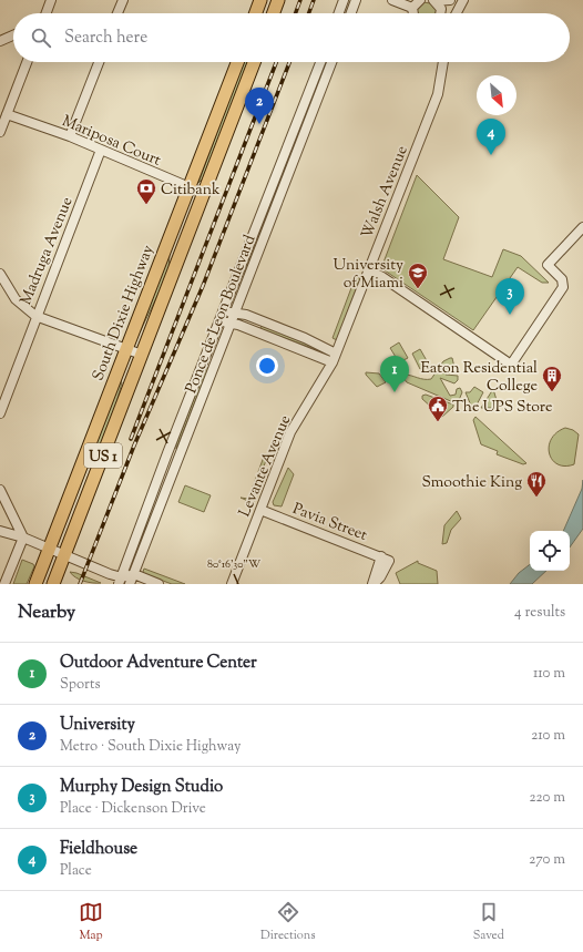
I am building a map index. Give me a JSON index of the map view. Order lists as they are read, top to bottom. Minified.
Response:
{"streets":{"highway":["South Dixie Highway","US 1"],"street":["Mariposa Court","Walsh Avenue","Madruga Avenue","Ponce de Leon Boulevard","Levante Avenue","Pavia Street"]},"crossings":[["Mariposa Court","Madruga Avenue"],["Mariposa Court","South Dixie Highway"],["Mariposa Court","US 1"],["Walsh Avenue","Levante Avenue"],["Levante Avenue","Pavia Street"]],"places":{"bank":["Citibank"],"school or university":["University of Miami"],"building":["Eaton Residential College"],"public building":["The UPS Store"],"restaurant":["Smoothie King"]},"north":"bottom right","page":{"search":"Search here","pins":["2","4","3","1"],"heading":["Nearby","4 results"],"list":[{"mark":"1","name":"Outdoor Adventure Center","note":"Sports","value":"110 m"},{"mark":"2","name":"University","note":"Metro · South Dixie Highway","value":"210 m"},{"mark":"3","name":"Murphy Design Studio","note":"Place · Dickenson Drive","value":"220 m"},{"mark":"4","name":"Fieldhouse","note":"Place","value":"270 m"}],"nav":["Map","Directions","Saved"]},"coordinates":["80°16'30\"W"]}
